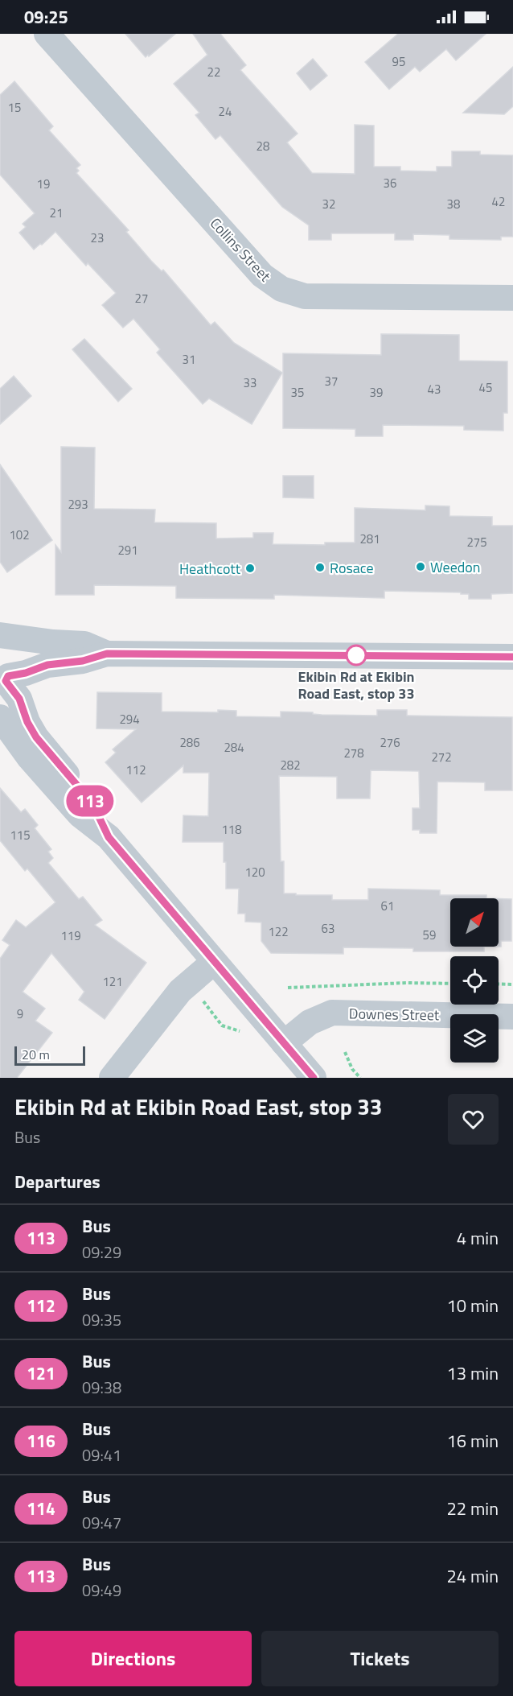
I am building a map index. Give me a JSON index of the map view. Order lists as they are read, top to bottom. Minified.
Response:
{"streets":{"street":["Collins Street","Downes Street"]},"places":["Weedon","Rosace","Heathcott","Ekibin Rd at Ekibin Road East, stop 33"],"lines":["bus line 113"],"house_numbers":["95","22","15","24","28","36","19","42","32","38","21","23","27","31","37","33","45","43","35","39","293","102","281","275","291","294","286","276","284","278","272","282","112","118","115","120","61","63","122","59","119","121","9"],"scale_bar":"20 m","north":"top right","page":{"status":"09:25","on_map":"113","scale":"20 m","heading":[["Ekibin Rd at Ekibin Road East, stop 33","Bus"],"Departures"],"list":[{"mark":"113","name":"Bus","note":"09:29","value":"4 min"},{"mark":"112","name":"Bus","note":"09:35","value":"10 min"},{"mark":"121","name":"Bus","note":"09:38","value":"13 min"},{"mark":"116","name":"Bus","note":"09:41","value":"16 min"},{"mark":"114","name":"Bus","note":"09:47","value":"22 min"},{"mark":"113","name":"Bus","note":"09:49","value":"24 min"}],"buttons":["Directions","Tickets"]}}
